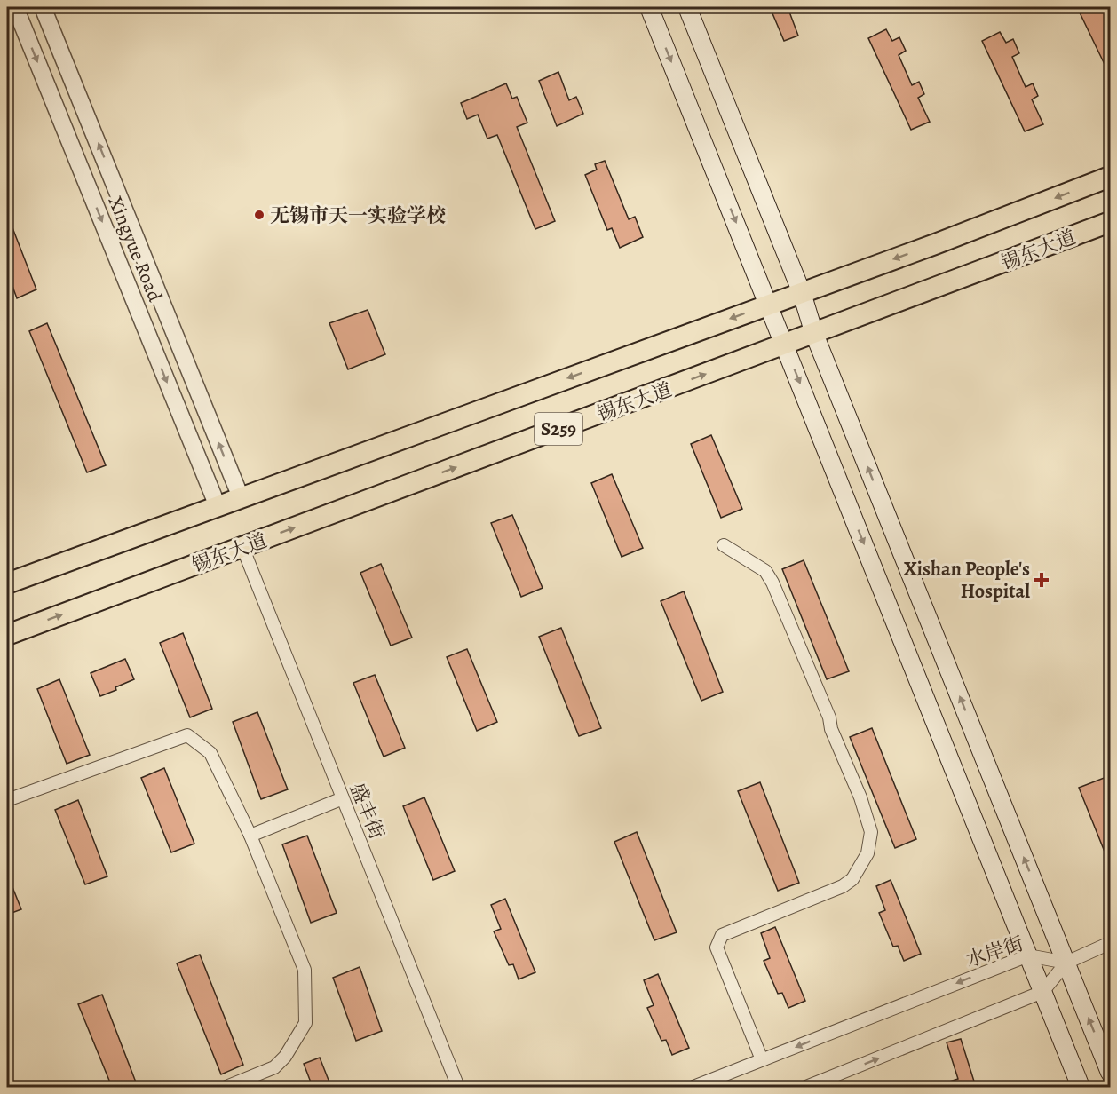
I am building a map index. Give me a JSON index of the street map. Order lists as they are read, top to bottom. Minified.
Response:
{"streets":{"main road":["锡东大道","S259"],"street":["Xingyue Road","盛丰街","水岸街"]},"crossings":[["Xingyue Road","S259"],["锡东大道","盛丰街"]],"places":{"other":["无锡市天一实验学校"],"health":["Xishan People's Hospital"]}}
